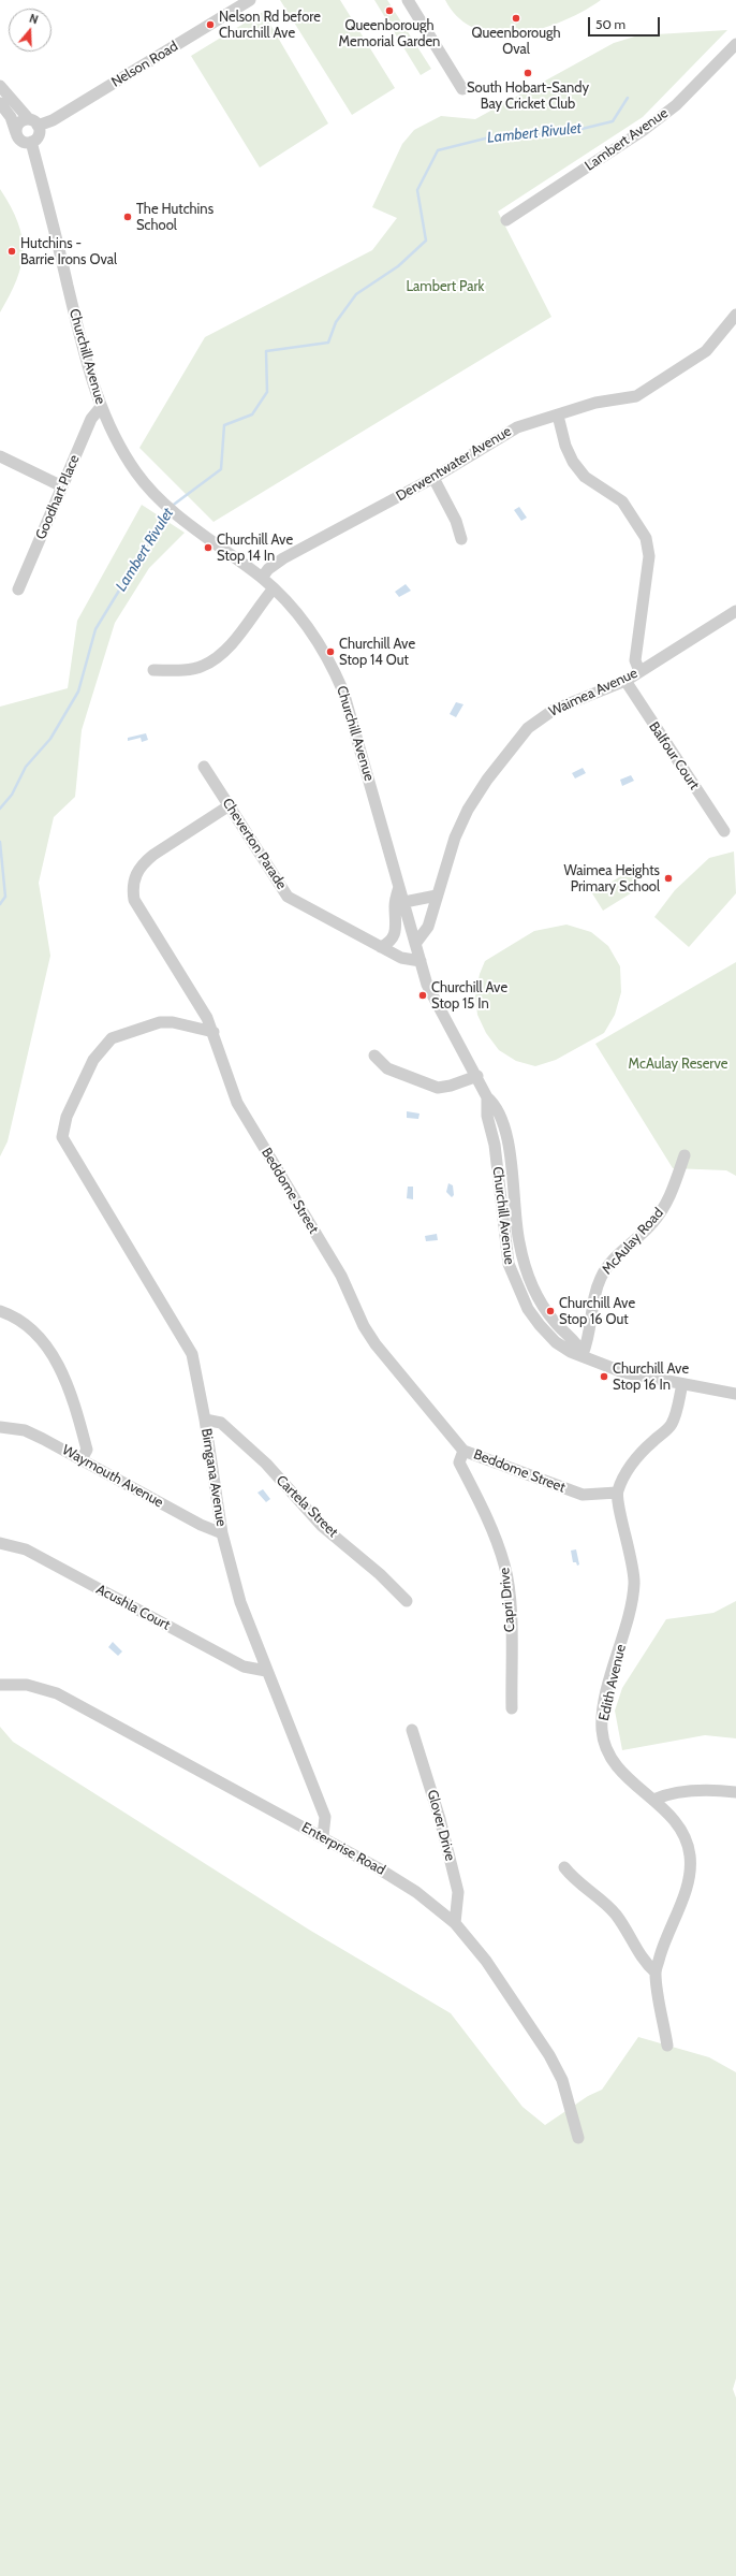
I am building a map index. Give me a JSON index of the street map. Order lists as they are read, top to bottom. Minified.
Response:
{"streets":{"street":["Nelson Road","Lambert Avenue","Churchill Avenue","Derwentwater Avenue","Goodhart Place","Waimea Avenue","Balfour Court","Cheverton Parade","Beddome Street","McAulay Road","Waymouth Avenue","Birngana Avenue","Cartela Street","Capri Drive","Acushla Court","Edith Avenue","Glover Drive","Enterprise Road"]},"crossings":[["Nelson Road","Churchill Avenue"],["Churchill Avenue","Derwentwater Avenue"],["Churchill Avenue","Goodhart Place"],["Churchill Avenue","Waimea Avenue"],["Churchill Avenue","Cheverton Parade"],["Churchill Avenue","McAulay Road"],["Waimea Avenue","Balfour Court"],["Cheverton Parade","Beddome Street"],["Beddome Street","Birngana Avenue"],["Beddome Street","Capri Drive"],["Beddome Street","Edith Avenue"],["Waymouth Avenue","Birngana Avenue"],["Birngana Avenue","Cartela Street"],["Birngana Avenue","Acushla Court"],["Birngana Avenue","Enterprise Road"],["Glover Drive","Enterprise Road"]],"water":["Lambert Rivulet"],"parks":["Lambert Park","McAulay Reserve"],"places":["Queenborough Memorial Garden","Queenborough Oval","Nelson Rd before Churchill Ave","South Hobart-Sandy Bay Cricket Club","The Hutchins School","Hutchins - Barrie Irons Oval","Churchill Ave Stop 14 In","Churchill Ave Stop 14 Out","Waimea Heights Primary School","Churchill Ave Stop 15 In","Churchill Ave Stop 16 Out","Churchill Ave Stop 16 In"],"scale_bar":"50 m","north":"top"}
